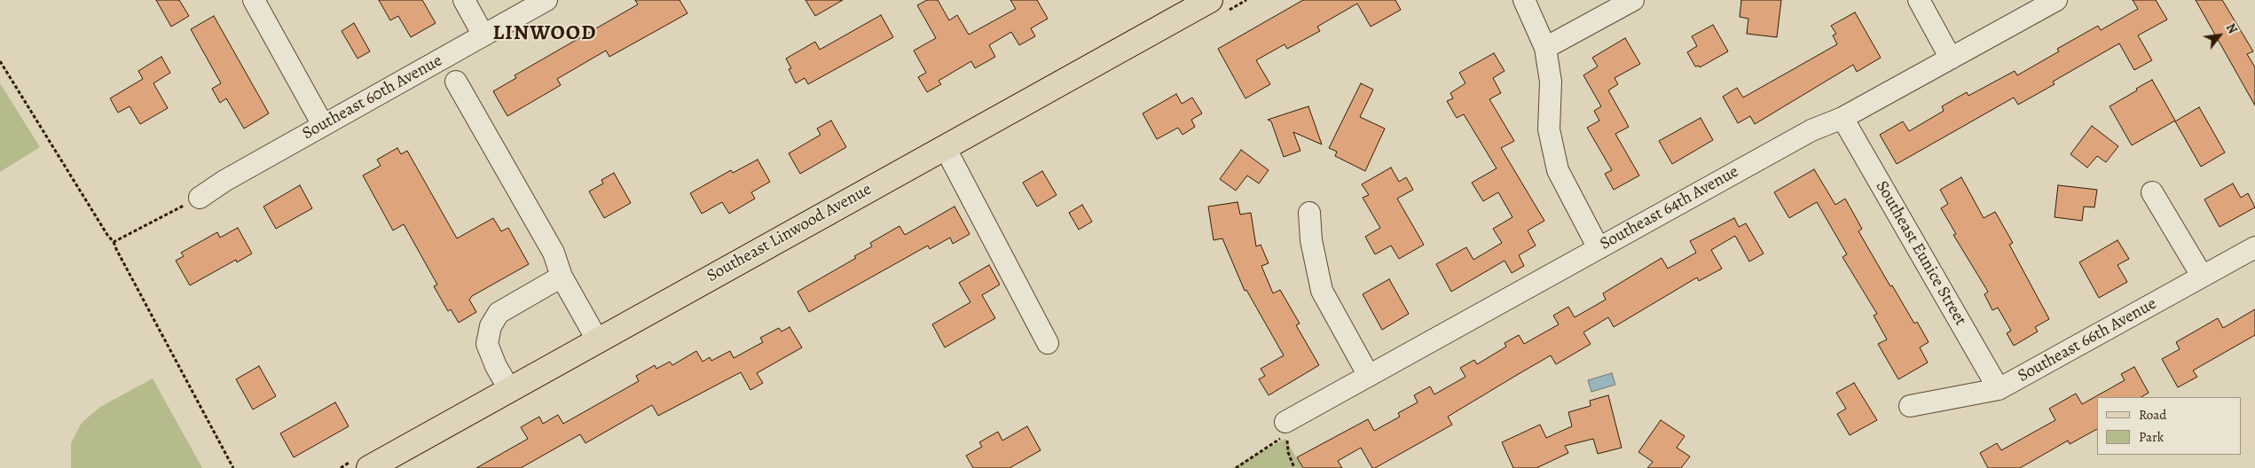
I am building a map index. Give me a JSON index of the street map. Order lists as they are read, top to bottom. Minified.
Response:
{"streets":{"main road":["Southeast Linwood Avenue"],"street":["Southeast 60th Avenue","Southeast 64th Avenue","Southeast Eunice Street","Southeast 66th Avenue"]},"crossings":[["Southeast 64th Avenue","Southeast Eunice Street"],["Southeast Eunice Street","Southeast 66th Avenue"]],"districts":["LINWOOD"],"legend":["Road","Park"],"north":"top right"}
